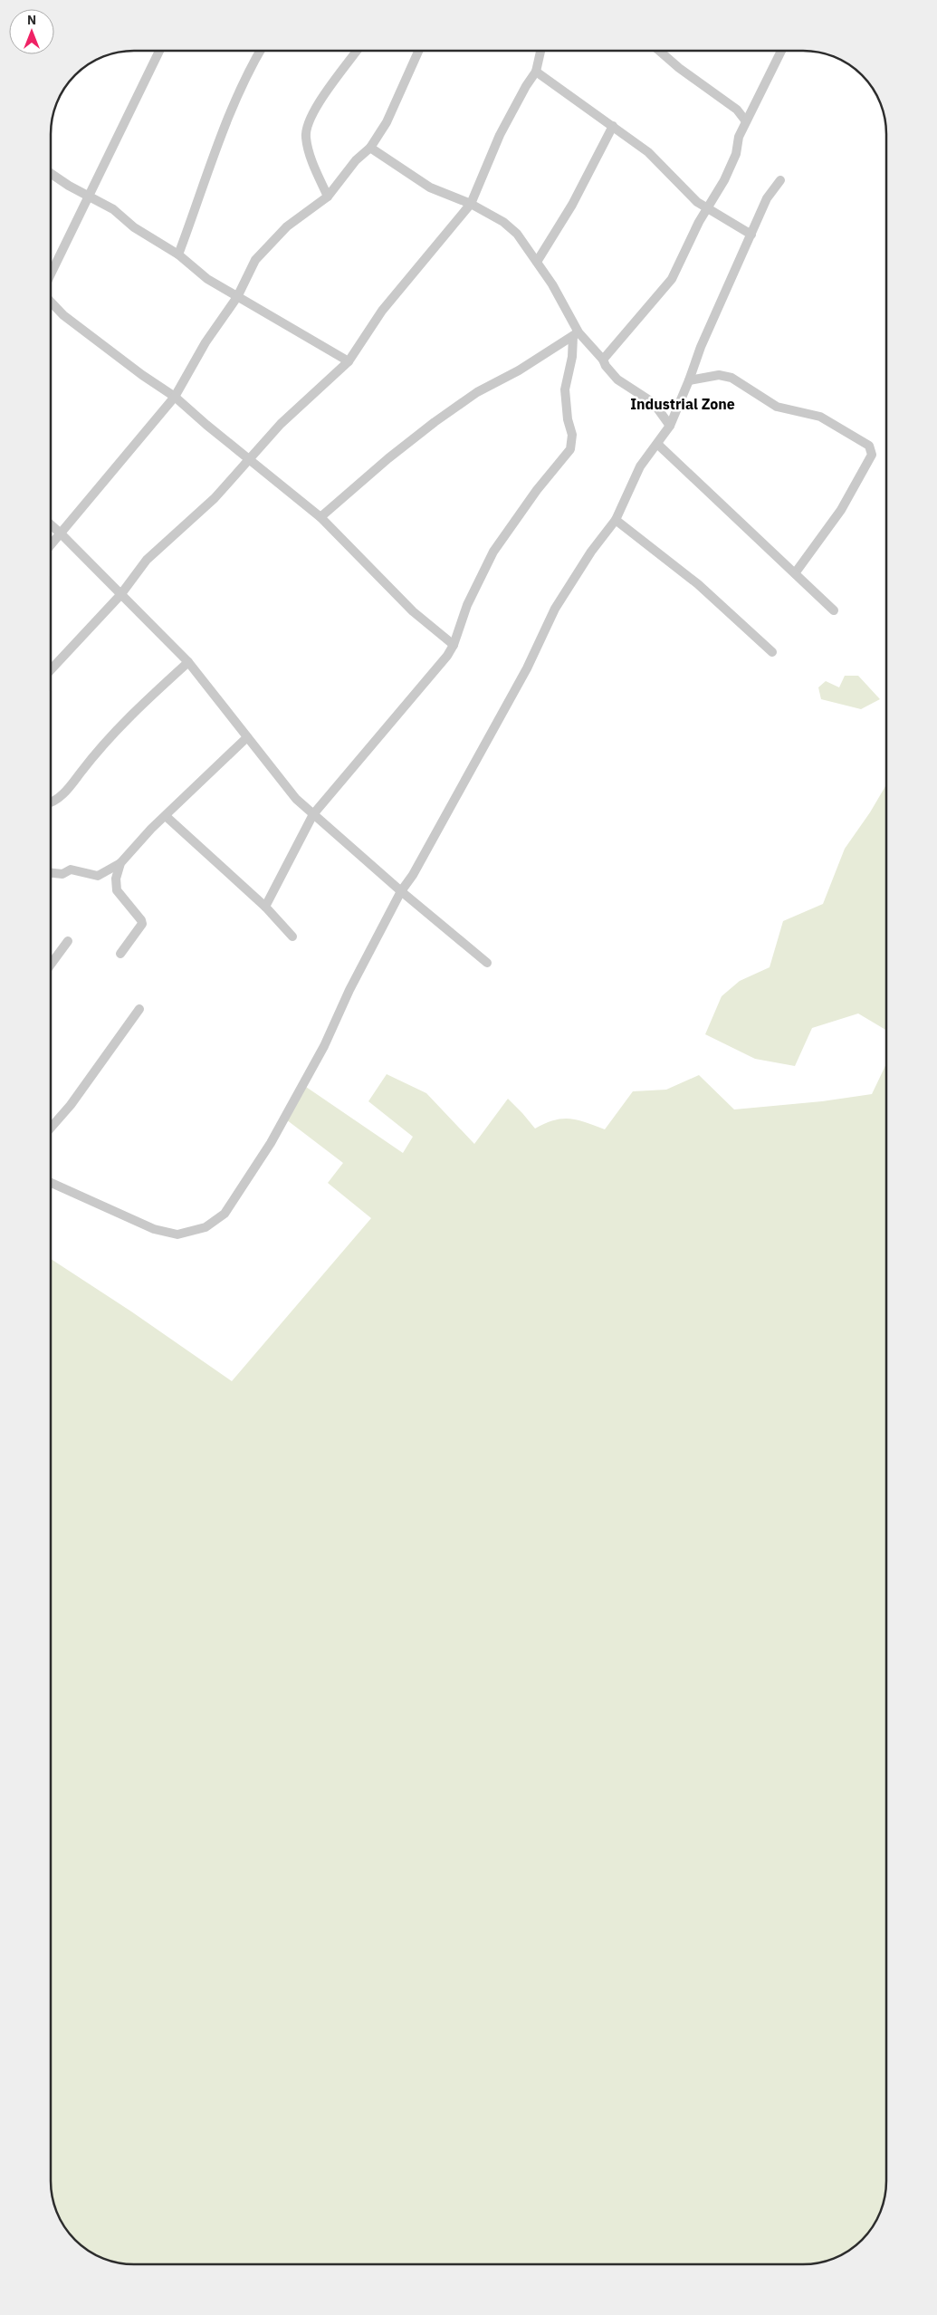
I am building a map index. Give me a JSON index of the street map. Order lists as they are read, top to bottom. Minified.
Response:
{"districts":["Industrial Zone"],"north":"top"}
